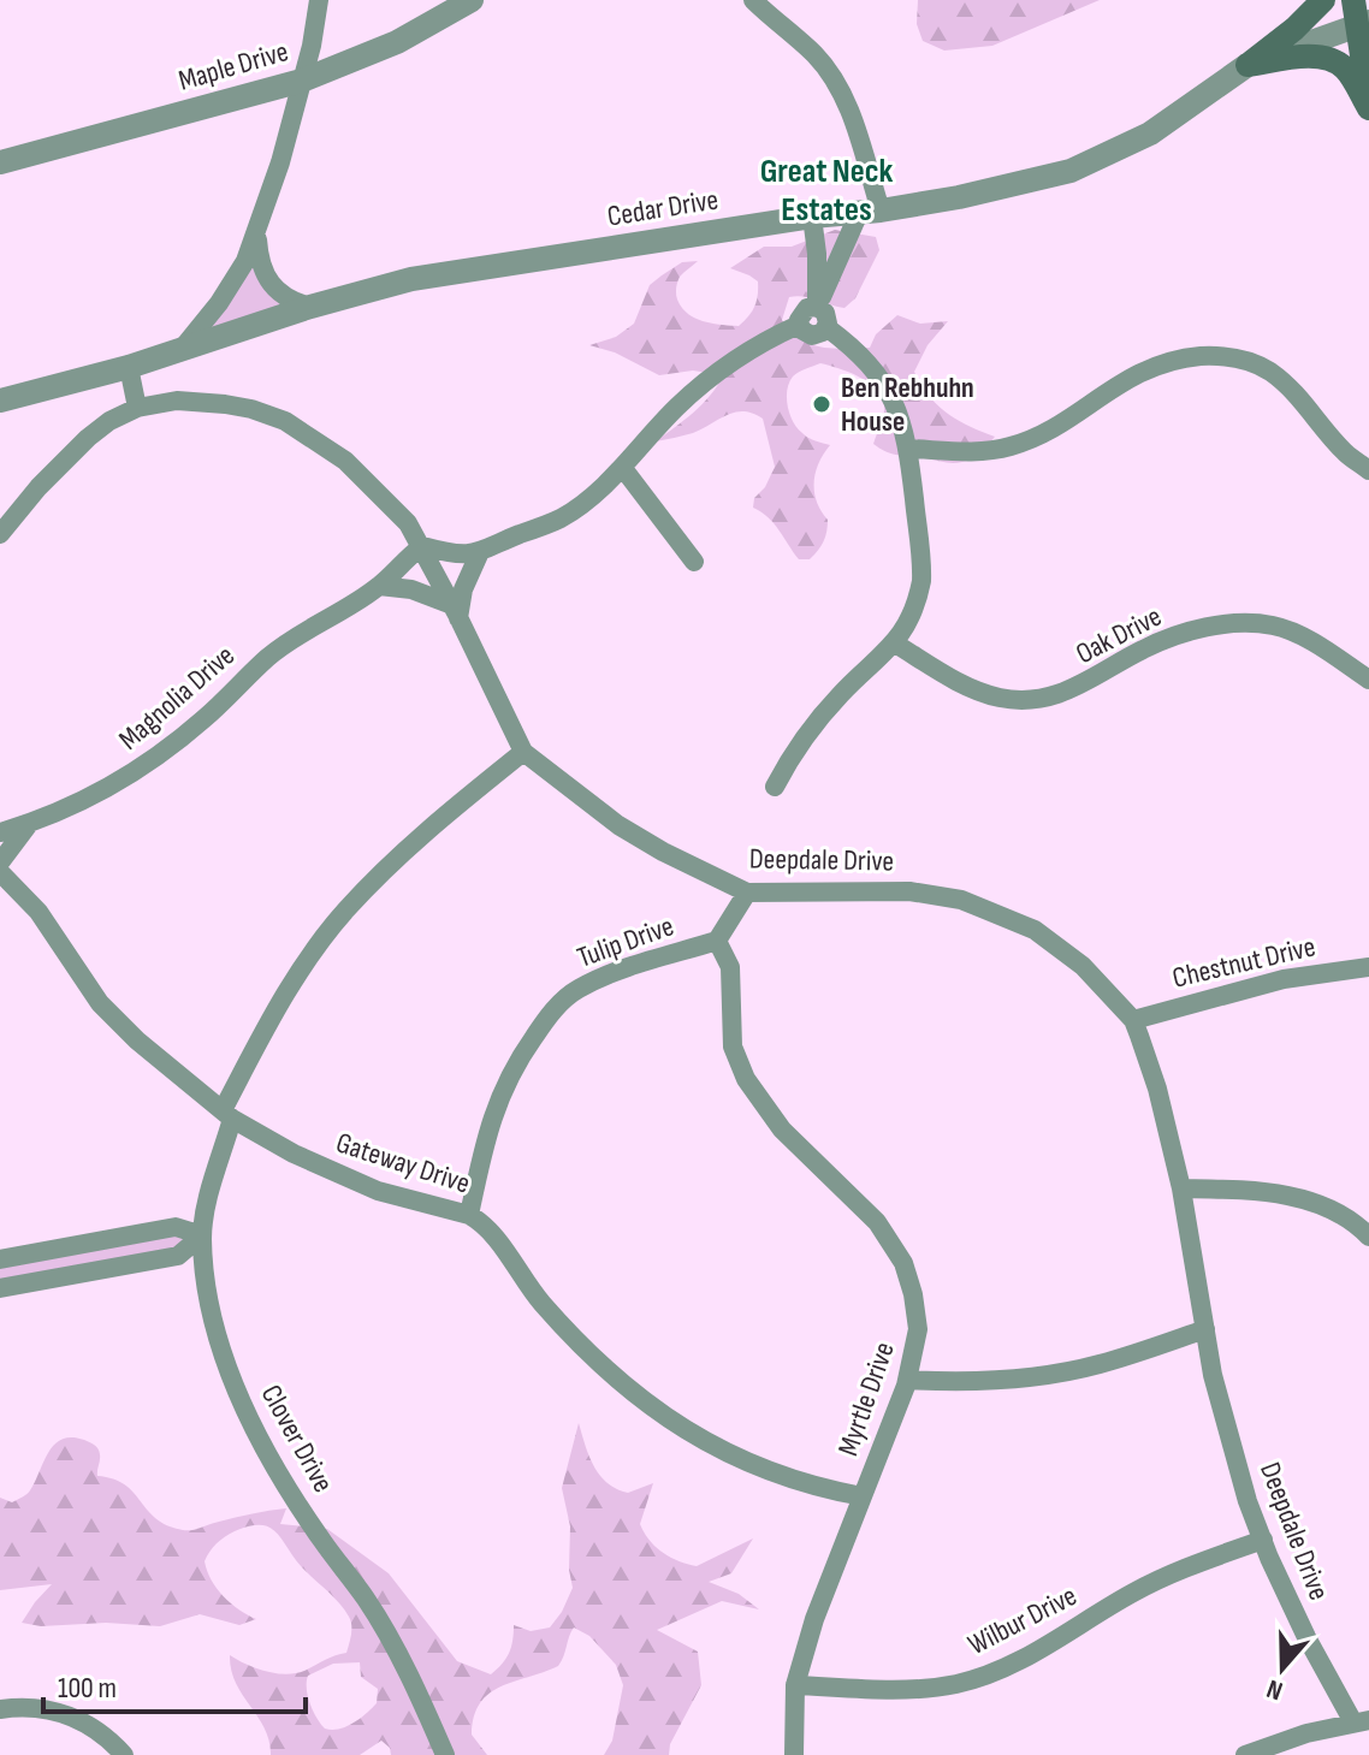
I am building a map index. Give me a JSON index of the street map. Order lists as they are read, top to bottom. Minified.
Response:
{"streets":{"street":["Maple Drive","Cedar Drive","Oak Drive","Magnolia Drive","Deepdale Drive","Tulip Drive","Chestnut Drive","Gateway Drive","Myrtle Drive","Clover Drive","Wilbur Drive"]},"crossings":[["Magnolia Drive","Deepdale Drive"],["Deepdale Drive","Chestnut Drive"],["Deepdale Drive","Clover Drive"],["Deepdale Drive","Wilbur Drive"],["Tulip Drive","Gateway Drive"],["Tulip Drive","Myrtle Drive"],["Gateway Drive","Myrtle Drive"],["Gateway Drive","Clover Drive"],["Myrtle Drive","Wilbur Drive"]],"districts":["Great Neck Estates"],"places":["Ben Rebhuhn House"],"scale_bar":"100 m","north":"bottom"}
